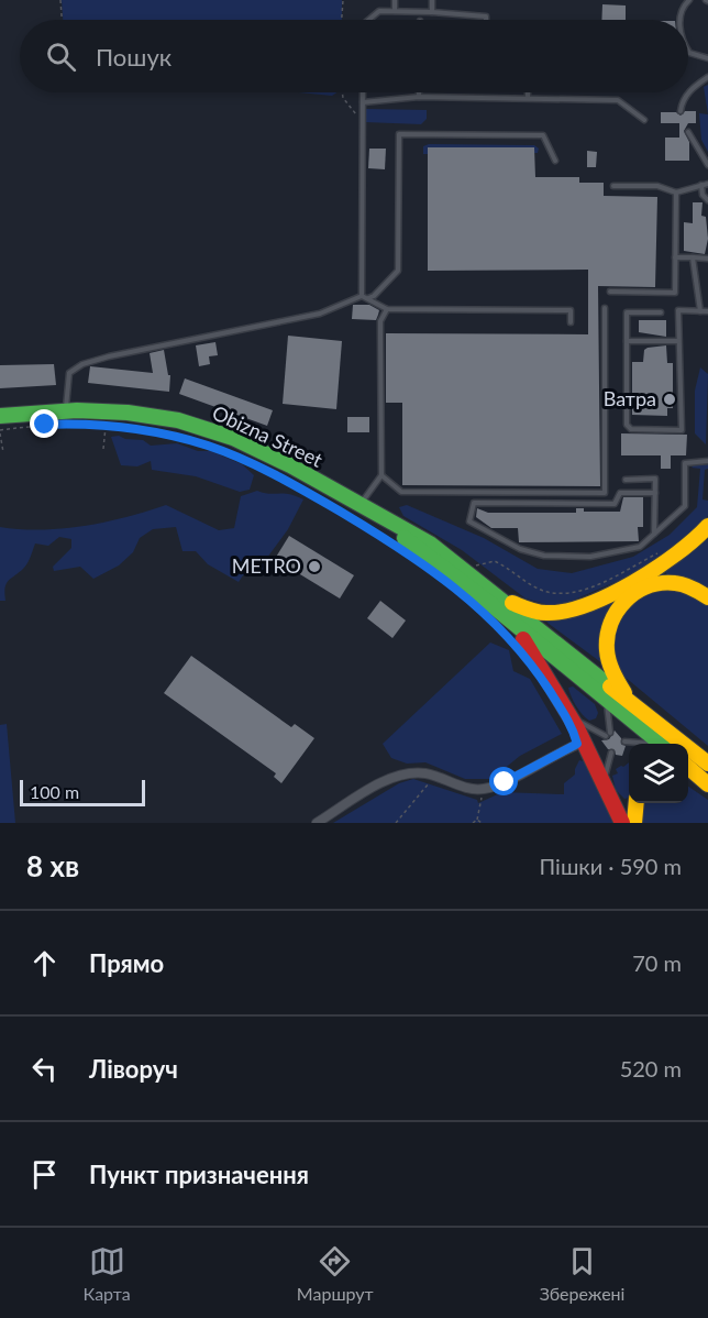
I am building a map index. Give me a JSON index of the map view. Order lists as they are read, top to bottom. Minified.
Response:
{"streets":{"highway":["Obizna Street"]},"places":["Ватра","METRO"],"scale_bar":"100 m","page":{"search":"Пошук","scale":"100 m","heading":["8 хв","Пішки · 590 m"],"list":[["Прямо","70 m"],["Ліворуч","520 m"],"Пункт призначення"],"nav":["Карта","Маршрут","Збережені"]}}
